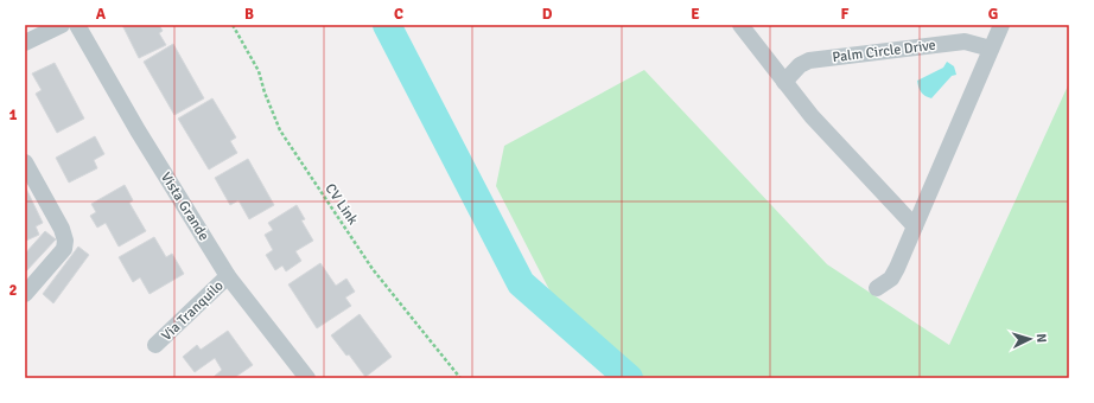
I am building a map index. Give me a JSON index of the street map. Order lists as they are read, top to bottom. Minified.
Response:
{"streets":{"street":["Palm Circle Drive","Vista Grande","Via Tranquilo"],"path":["CV Link"]},"crossings":[["Vista Grande","Via Tranquilo"]],"north":"right","grid":{"columns":["A","B","C","D","E","F","G"],"rows":["1","2"]}}
